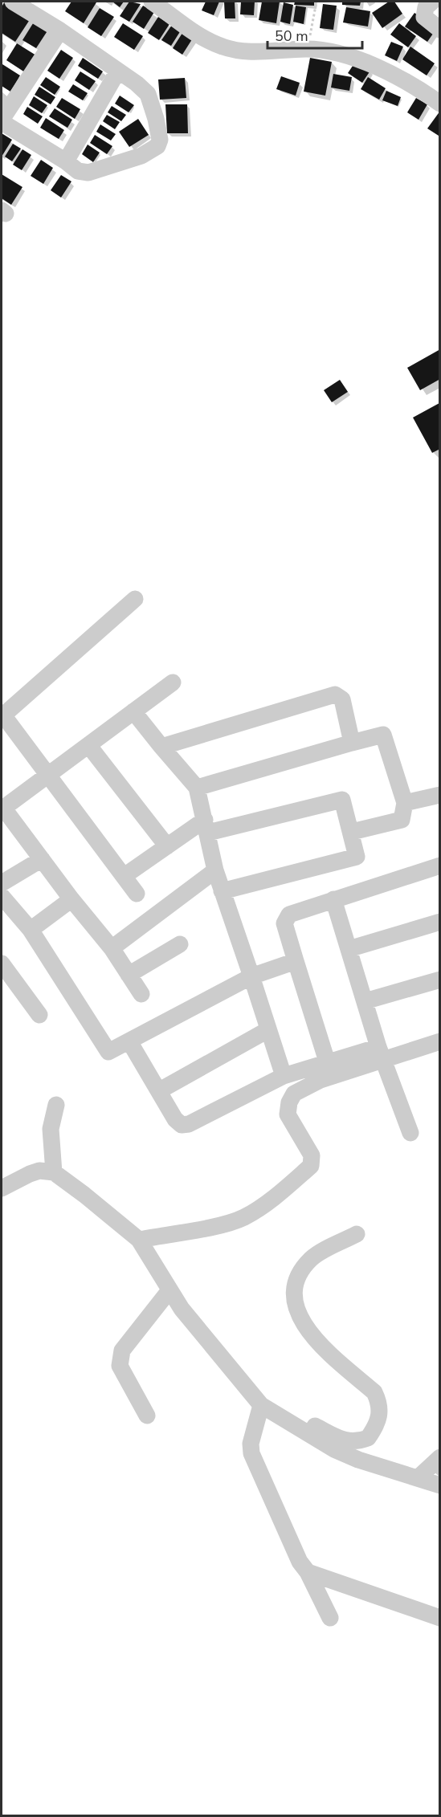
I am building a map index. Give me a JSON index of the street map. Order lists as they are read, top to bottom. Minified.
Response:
{"scale_bar":"50 m"}
